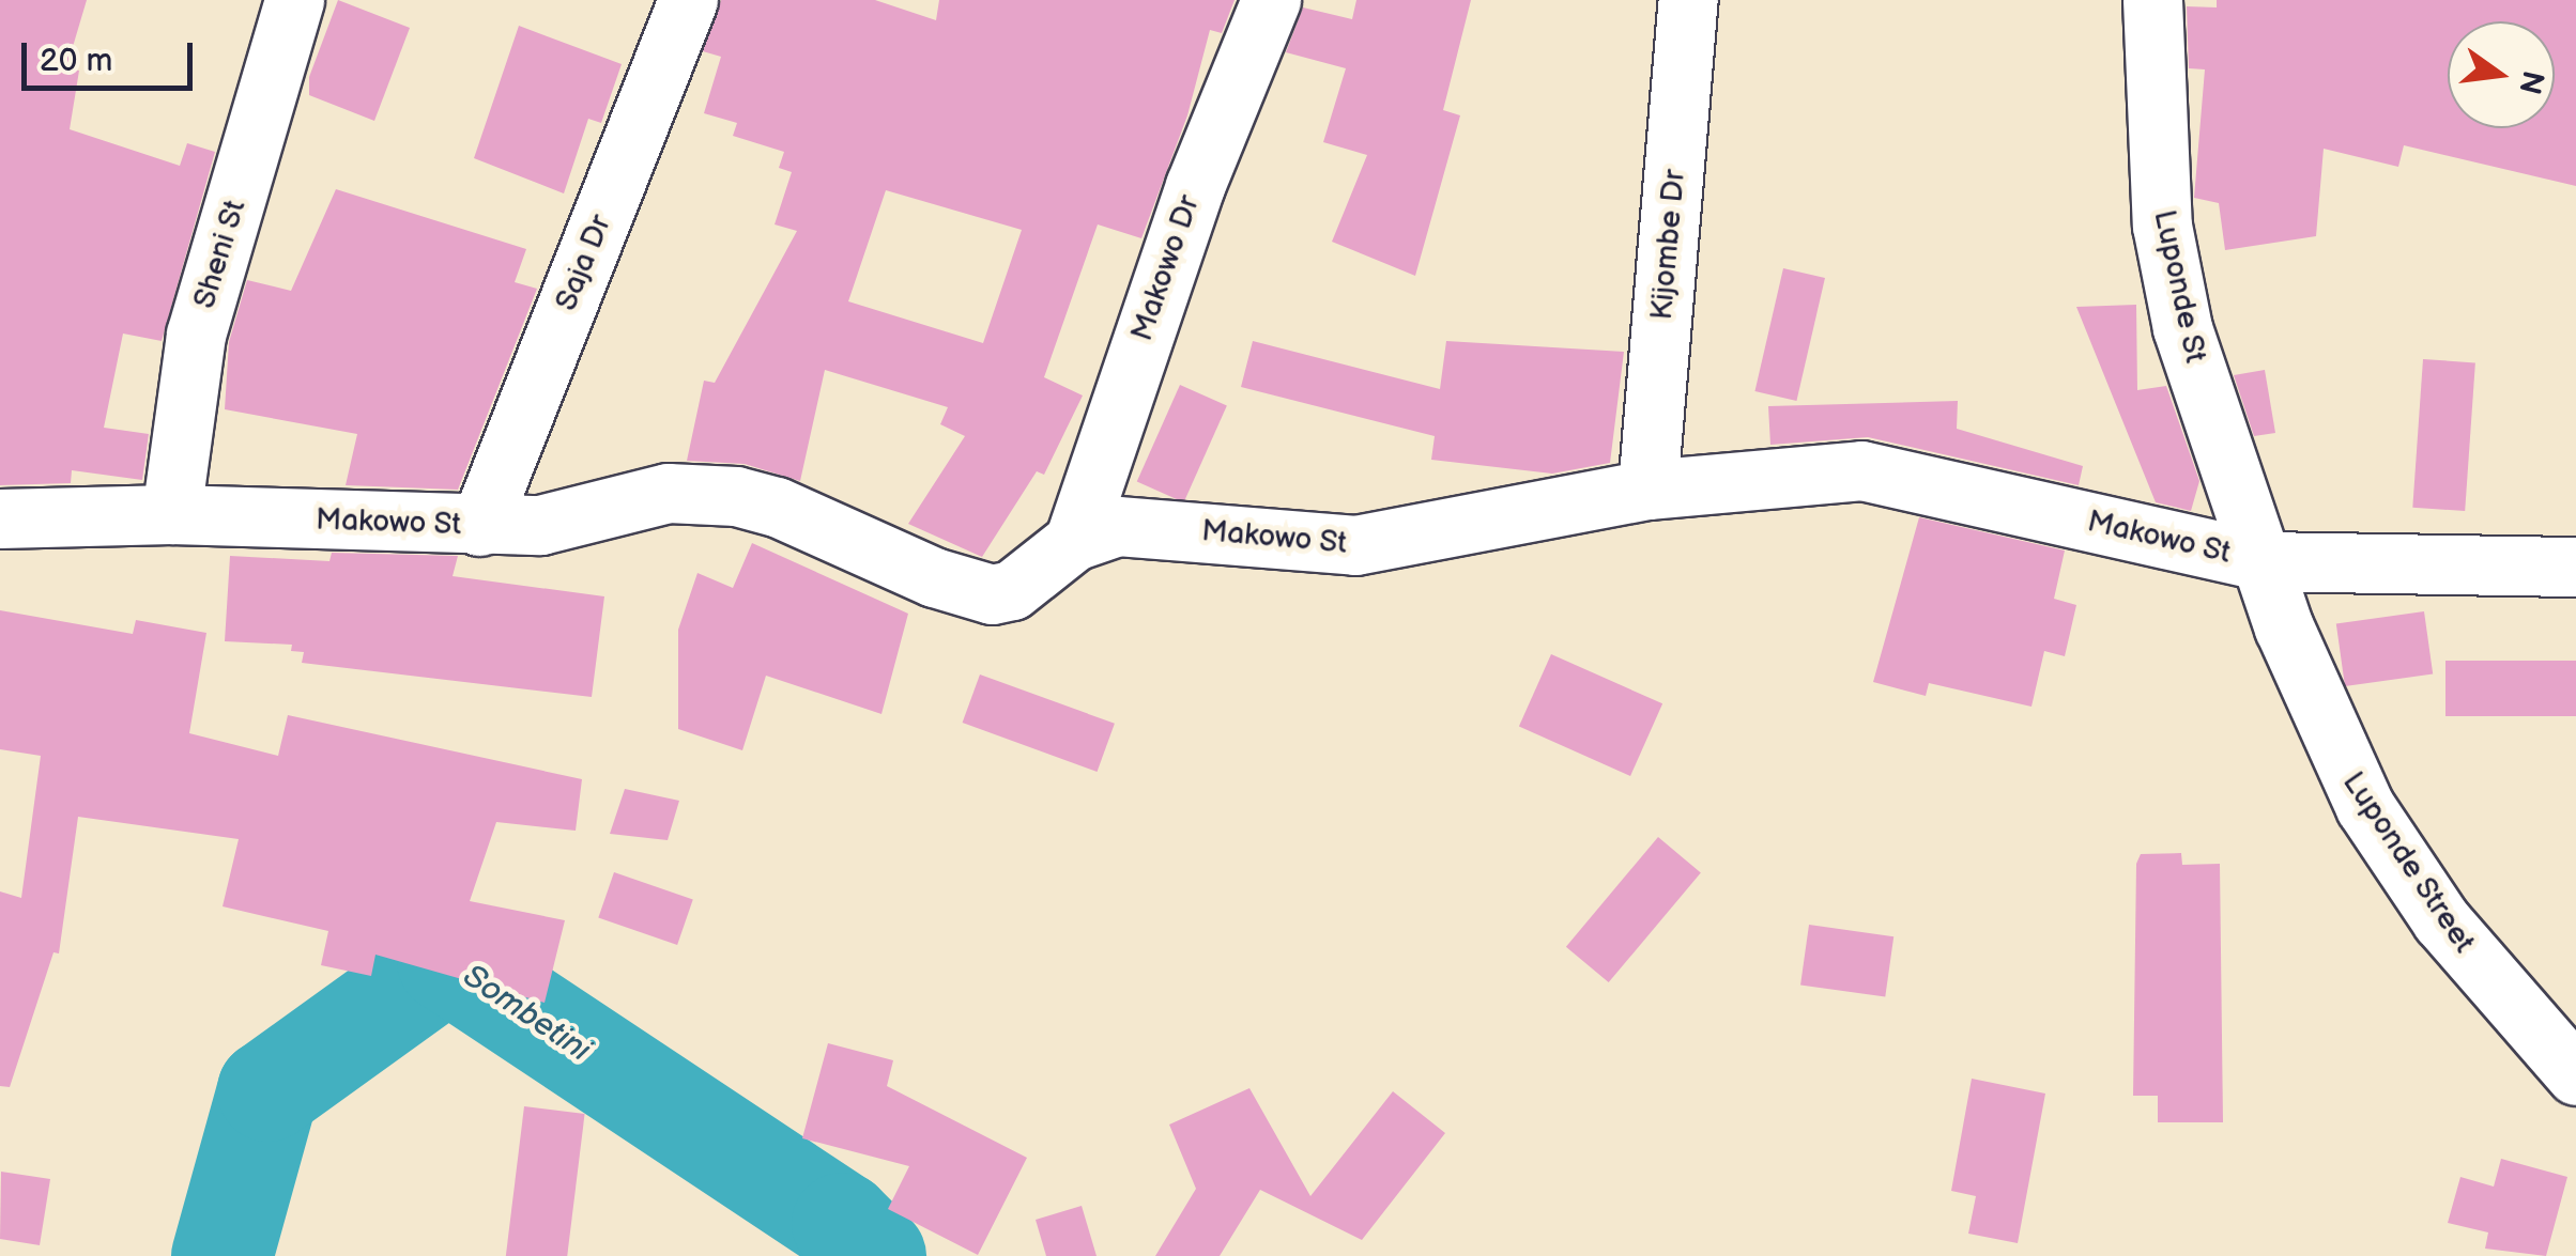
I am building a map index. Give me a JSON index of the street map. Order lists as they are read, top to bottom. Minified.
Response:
{"streets":{"street":["Kijombe Dr","Sheni St","Saja Dr","Makowo Dr","Luponde St","Makowo St","Luponde Street"]},"crossings":[["Kijombe Dr","Makowo St"],["Sheni St","Makowo St"],["Saja Dr","Makowo St"],["Makowo Dr","Makowo St"],["Luponde St","Makowo St"],["Luponde St","Luponde Street"],["Makowo St","Luponde Street"]],"water":["Sombetini"],"scale_bar":"20 m","north":"right"}
